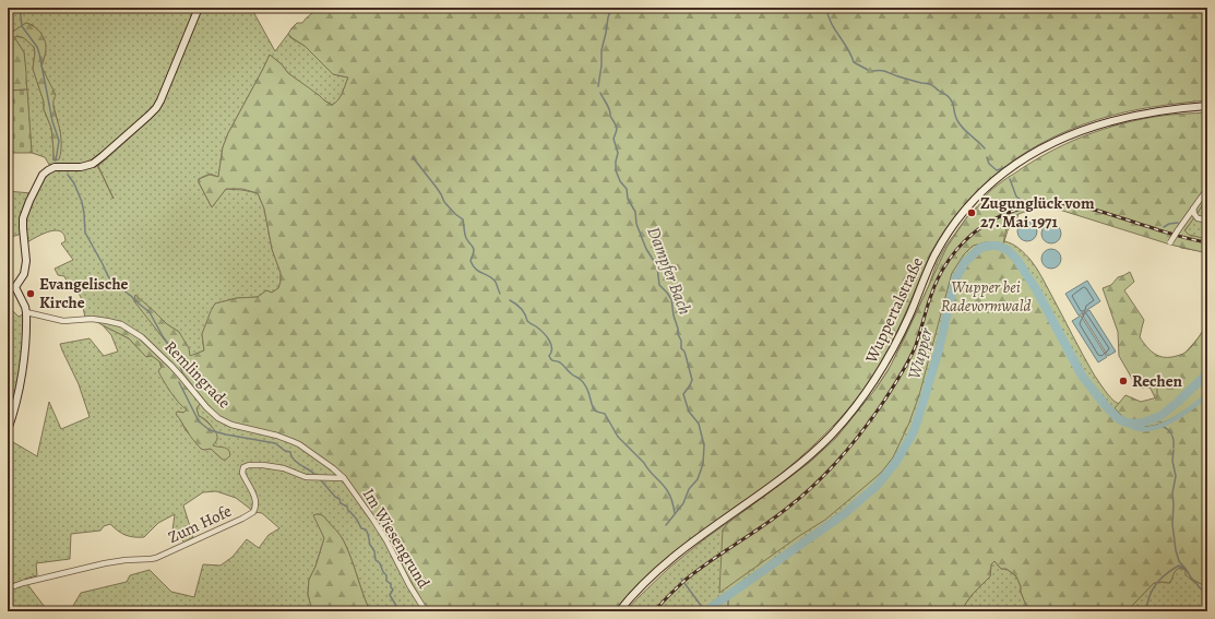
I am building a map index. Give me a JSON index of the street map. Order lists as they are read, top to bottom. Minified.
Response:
{"streets":{"main road":["Wuppertalstraße"],"street":["Remlingrade","Zum Hofe","Im Wiesengrund"]},"crossings":[["Remlingrade","Zum Hofe"],["Remlingrade","Im Wiesengrund"],["Zum Hofe","Im Wiesengrund"]],"water":["Dampfer Bach","Wupper"],"parks":["Wupper bei Radevormwald"],"places":["Zugunglück vom 27. Mai 1971","Evangelische Kirche","Rechen"]}
